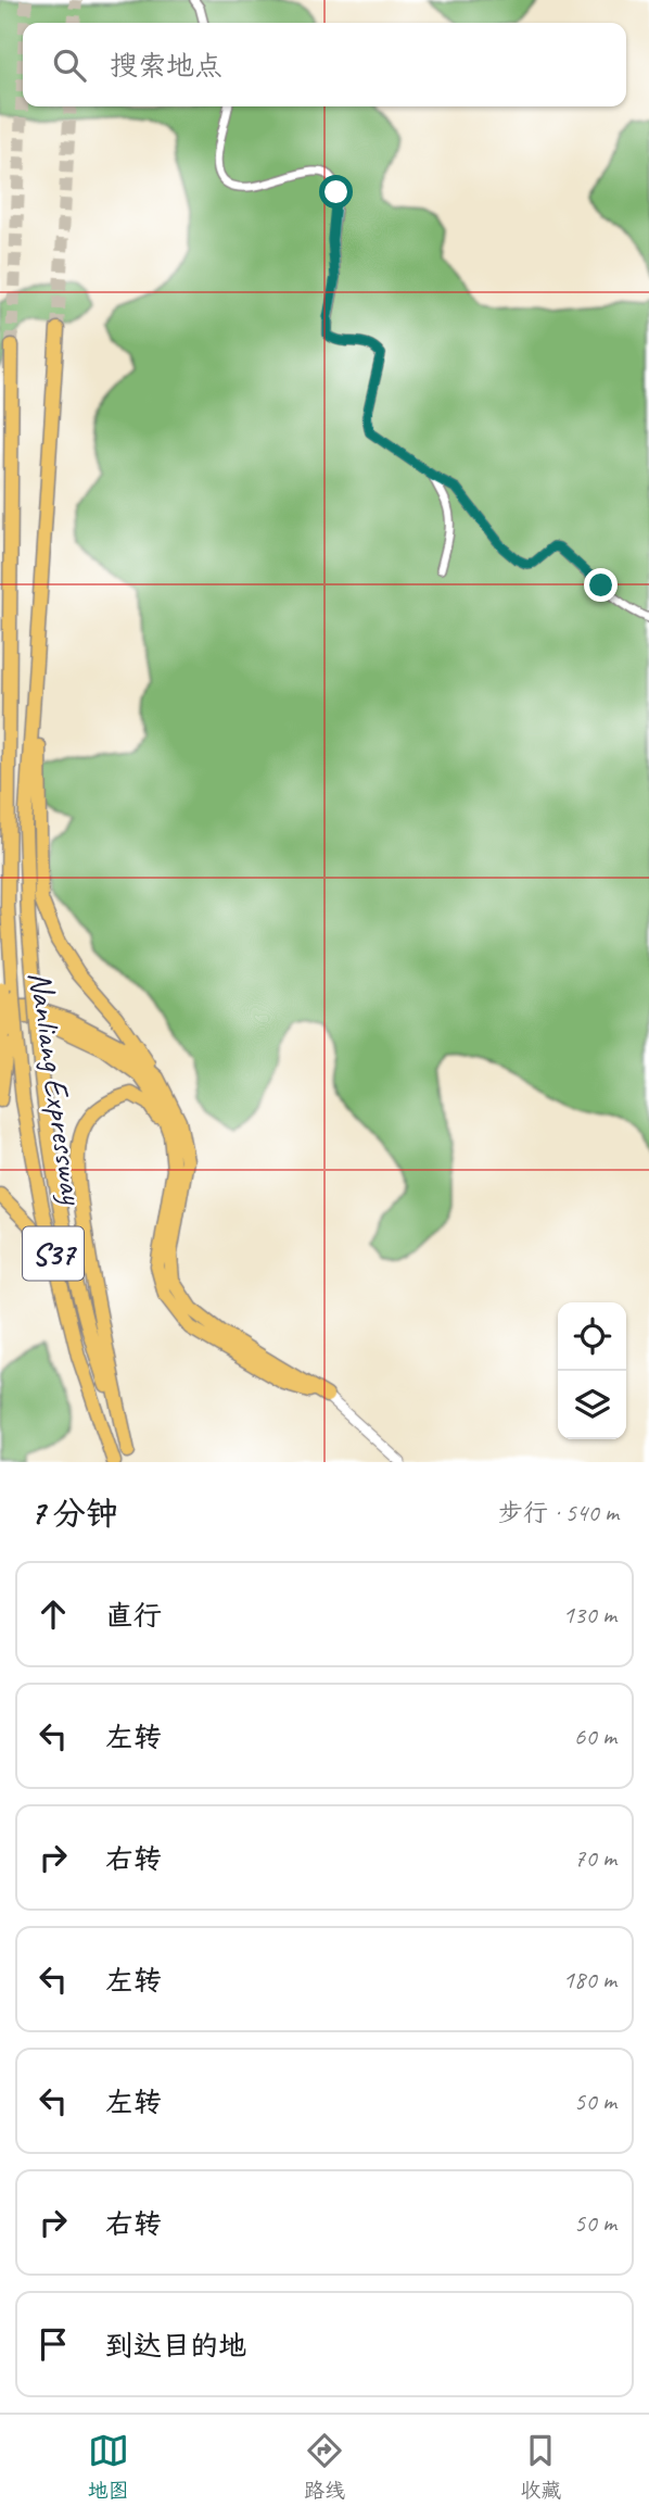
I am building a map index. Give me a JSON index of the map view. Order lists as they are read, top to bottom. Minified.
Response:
{"streets":{"highway":["Nanliang Expressway","S37"]},"page":{"search":"搜索地点","heading":["7 分钟","步行 · 540 m"],"list":[["直行","130 m"],["左转","60 m"],["右转","70 m"],["左转","180 m"],["左转","50 m"],["右转","50 m"],"到达目的地"],"nav":["地图","路线","收藏"]}}
